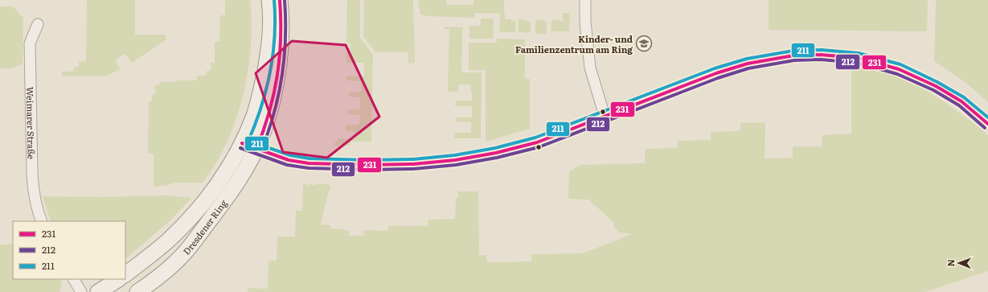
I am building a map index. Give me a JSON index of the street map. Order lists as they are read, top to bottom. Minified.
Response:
{"streets":{"street":["Weimarer Straße","Dresdener Ring"]},"places":{"school or university":["Kinder- und Familienzentrum am Ring"]},"lines":["transit line 231","transit line 212","transit line 211"],"legend":["231","212","211"],"north":"left"}
